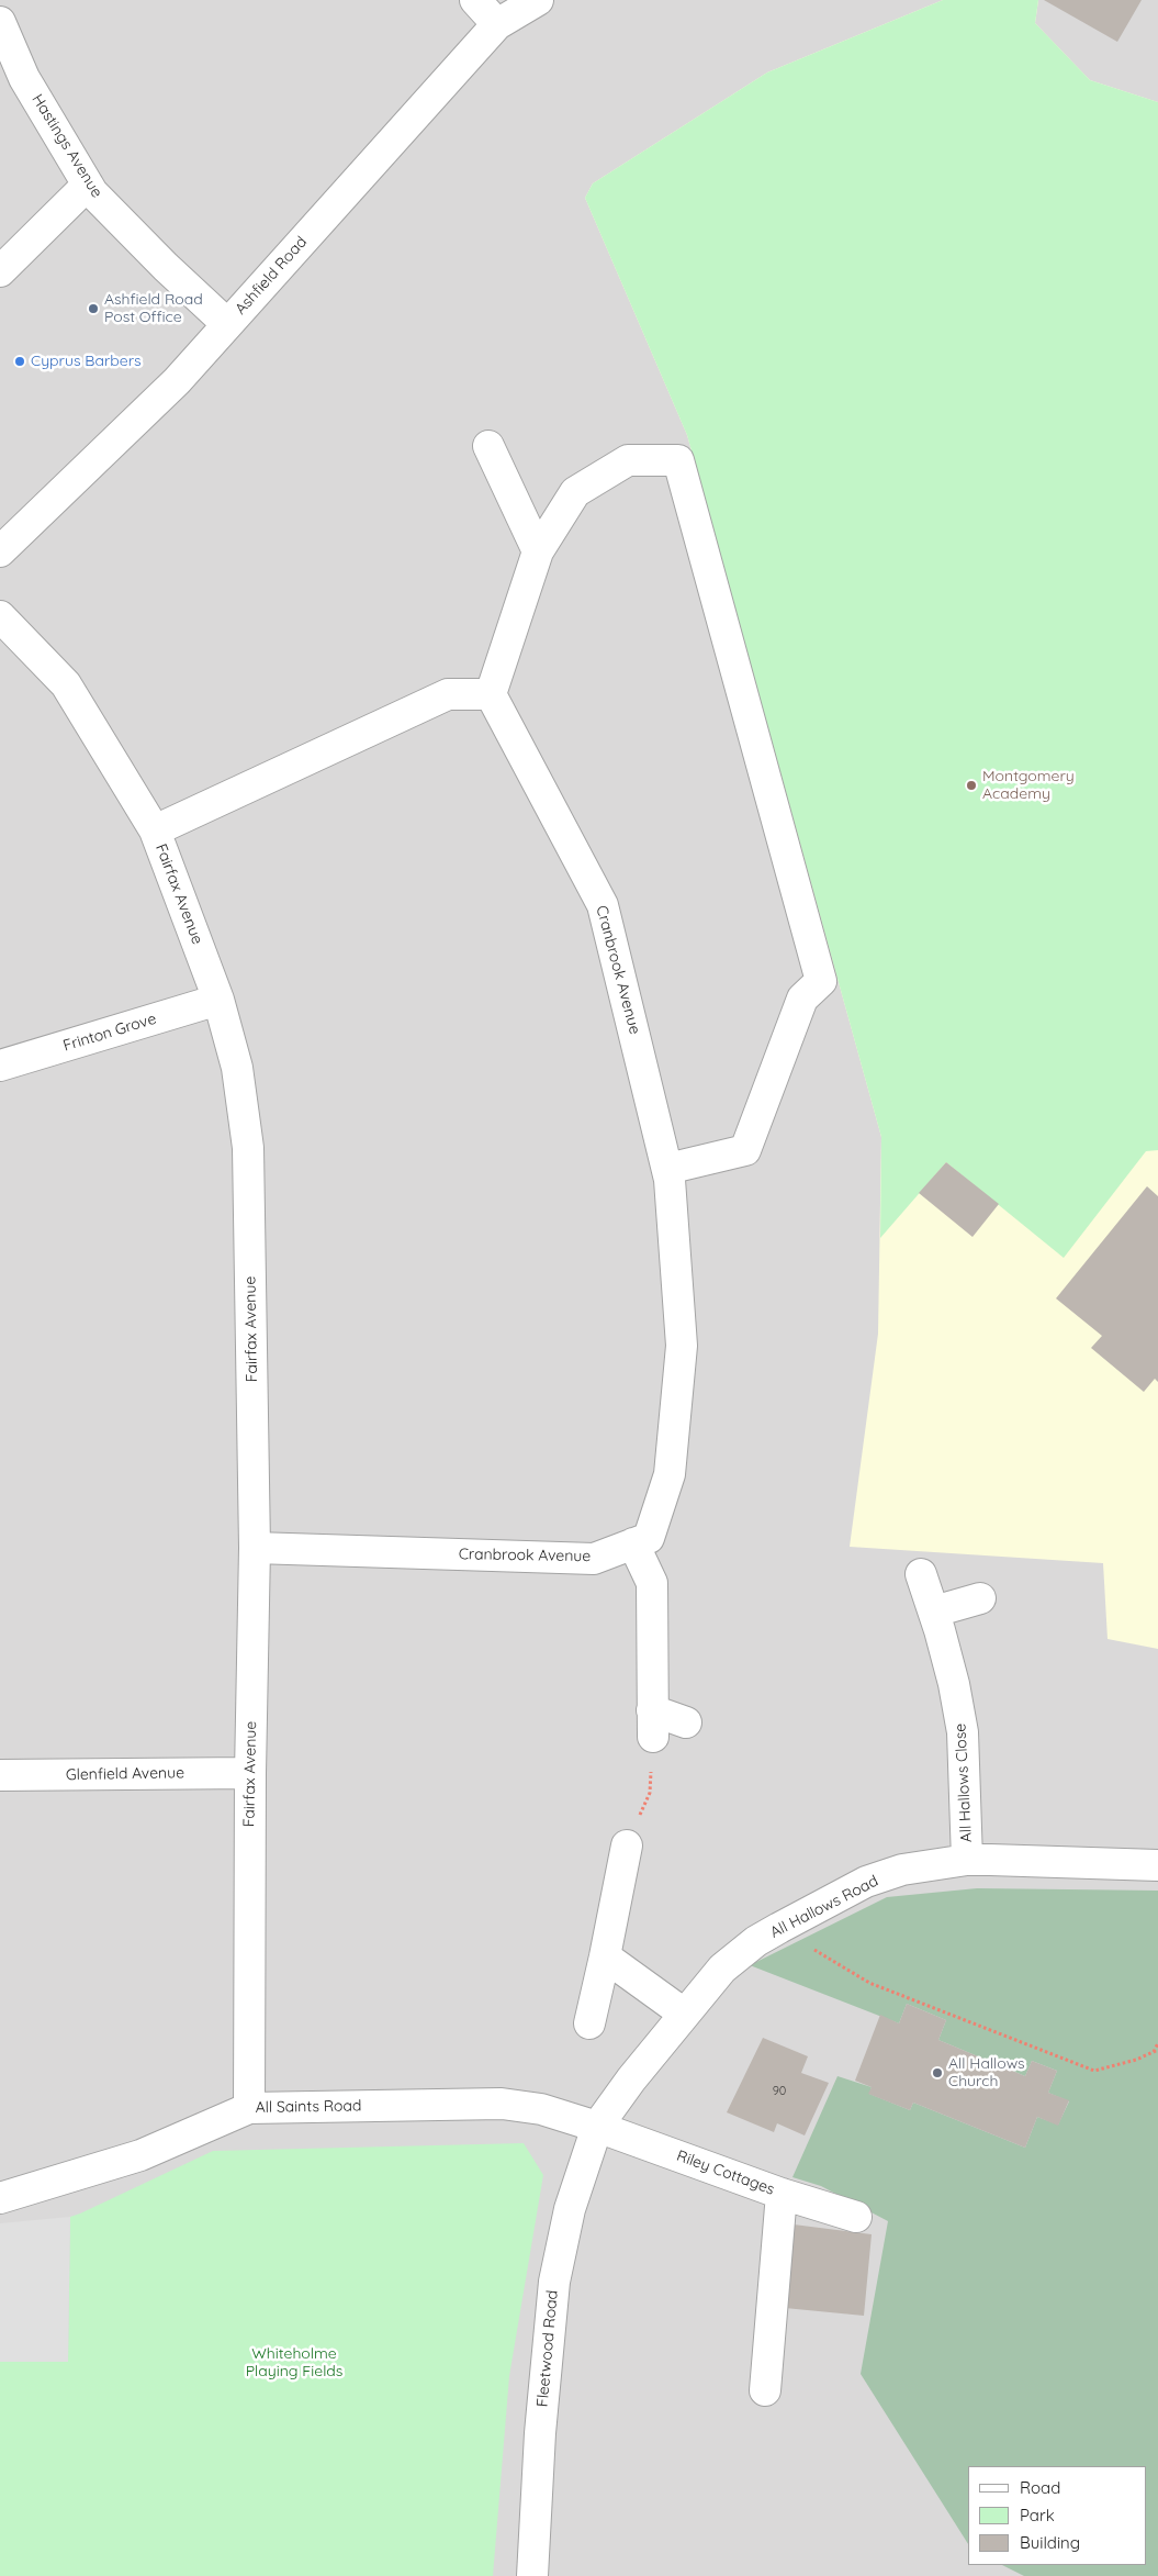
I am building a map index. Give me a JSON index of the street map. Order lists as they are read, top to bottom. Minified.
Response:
{"streets":{"street":["Hastings Avenue","Ashfield Road","Fairfax Avenue","Cranbrook Avenue","Frinton Grove","Glenfield Avenue","All Hallows Close","All Hallows Road","All Saints Road","Riley Cottages","Fleetwood Road"]},"crossings":[["Hastings Avenue","Ashfield Road"],["Fairfax Avenue","Cranbrook Avenue"],["Fairfax Avenue","Frinton Grove"],["Fairfax Avenue","Glenfield Avenue"],["Fairfax Avenue","All Saints Road"],["All Hallows Close","All Hallows Road"],["All Hallows Road","All Saints Road"],["All Hallows Road","Riley Cottages"],["All Hallows Road","Fleetwood Road"],["All Saints Road","Riley Cottages"],["All Saints Road","Fleetwood Road"],["Riley Cottages","Fleetwood Road"]],"parks":["Whiteholme Playing Fields"],"places":["Ashfield Road Post Office","Cyprus Barbers","Montgomery Academy","All Hallows Church"],"house_numbers":["90"],"legend":["Road","Park","Building"]}
